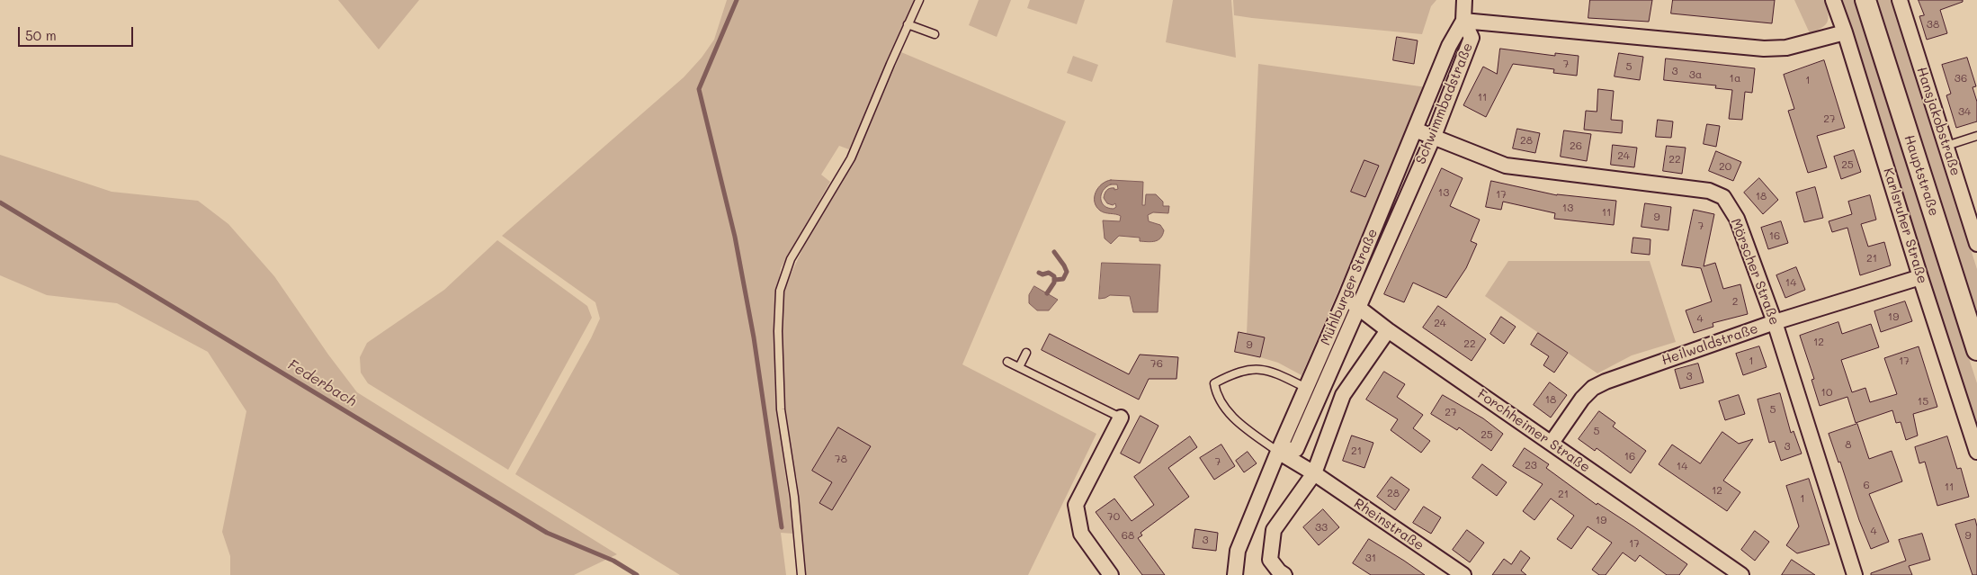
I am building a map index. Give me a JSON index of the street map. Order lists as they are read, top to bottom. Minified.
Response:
{"streets":{"street":["Schwimmbadstraße","Hansjakobstraße","Hauptstraße","Karlsruher Straße","Mörscher Straße","Mühlburger Straße","Heilwaldstraße","Forchheimer Straße","Rheinstraße"]},"crossings":[["Schwimmbadstraße","Karlsruher Straße"],["Schwimmbadstraße","Mörscher Straße"],["Schwimmbadstraße","Mühlburger Straße"],["Schwimmbadstraße","Forchheimer Straße"],["Schwimmbadstraße","Rheinstraße"],["Karlsruher Straße","Heilwaldstraße"],["Mörscher Straße","Mühlburger Straße"],["Mörscher Straße","Heilwaldstraße"],["Mühlburger Straße","Forchheimer Straße"],["Mühlburger Straße","Rheinstraße"],["Heilwaldstraße","Forchheimer Straße"]],"water":["Federbach"],"house_numbers":["38","7","5","3","3a","1a","36","1","11","34","27","28","26","24","22","25","20","13","17","18","13","11","9","7","16","21","14","2","19","4","24","12","22","9","1","17","76","3","10","18","15","5","27","5","25","8","3","21","16","78","7","23","14","6","11","12","28","21","1","70","19","33","4","68","9","3","17","31"],"scale_bar":"50 m"}
